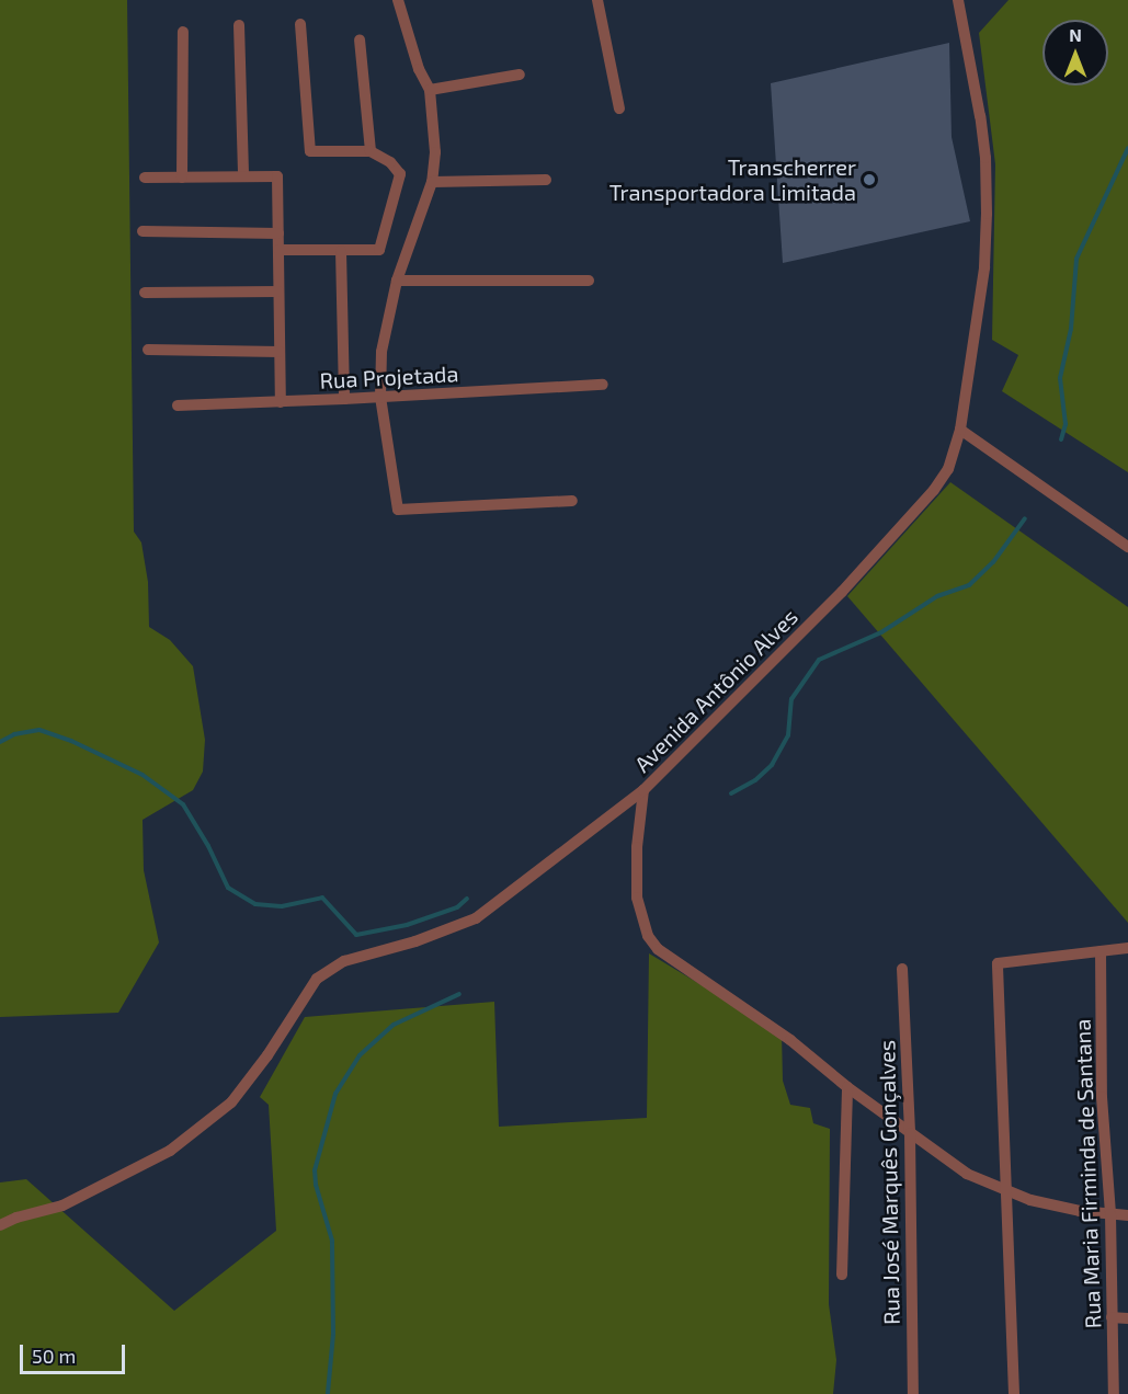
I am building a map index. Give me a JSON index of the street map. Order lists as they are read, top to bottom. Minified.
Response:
{"streets":{"street":["Rua Projetada","Avenida Antônio Alves","Rua Maria Firminda de Santana","Rua José Marquês Gonçalves"]},"crossings":[["Avenida Antônio Alves","Rua Maria Firminda de Santana"],["Avenida Antônio Alves","Rua José Marquês Gonçalves"]],"places":["Transcherrer Transportadora Limitada"],"scale_bar":"50 m","north":"top"}
